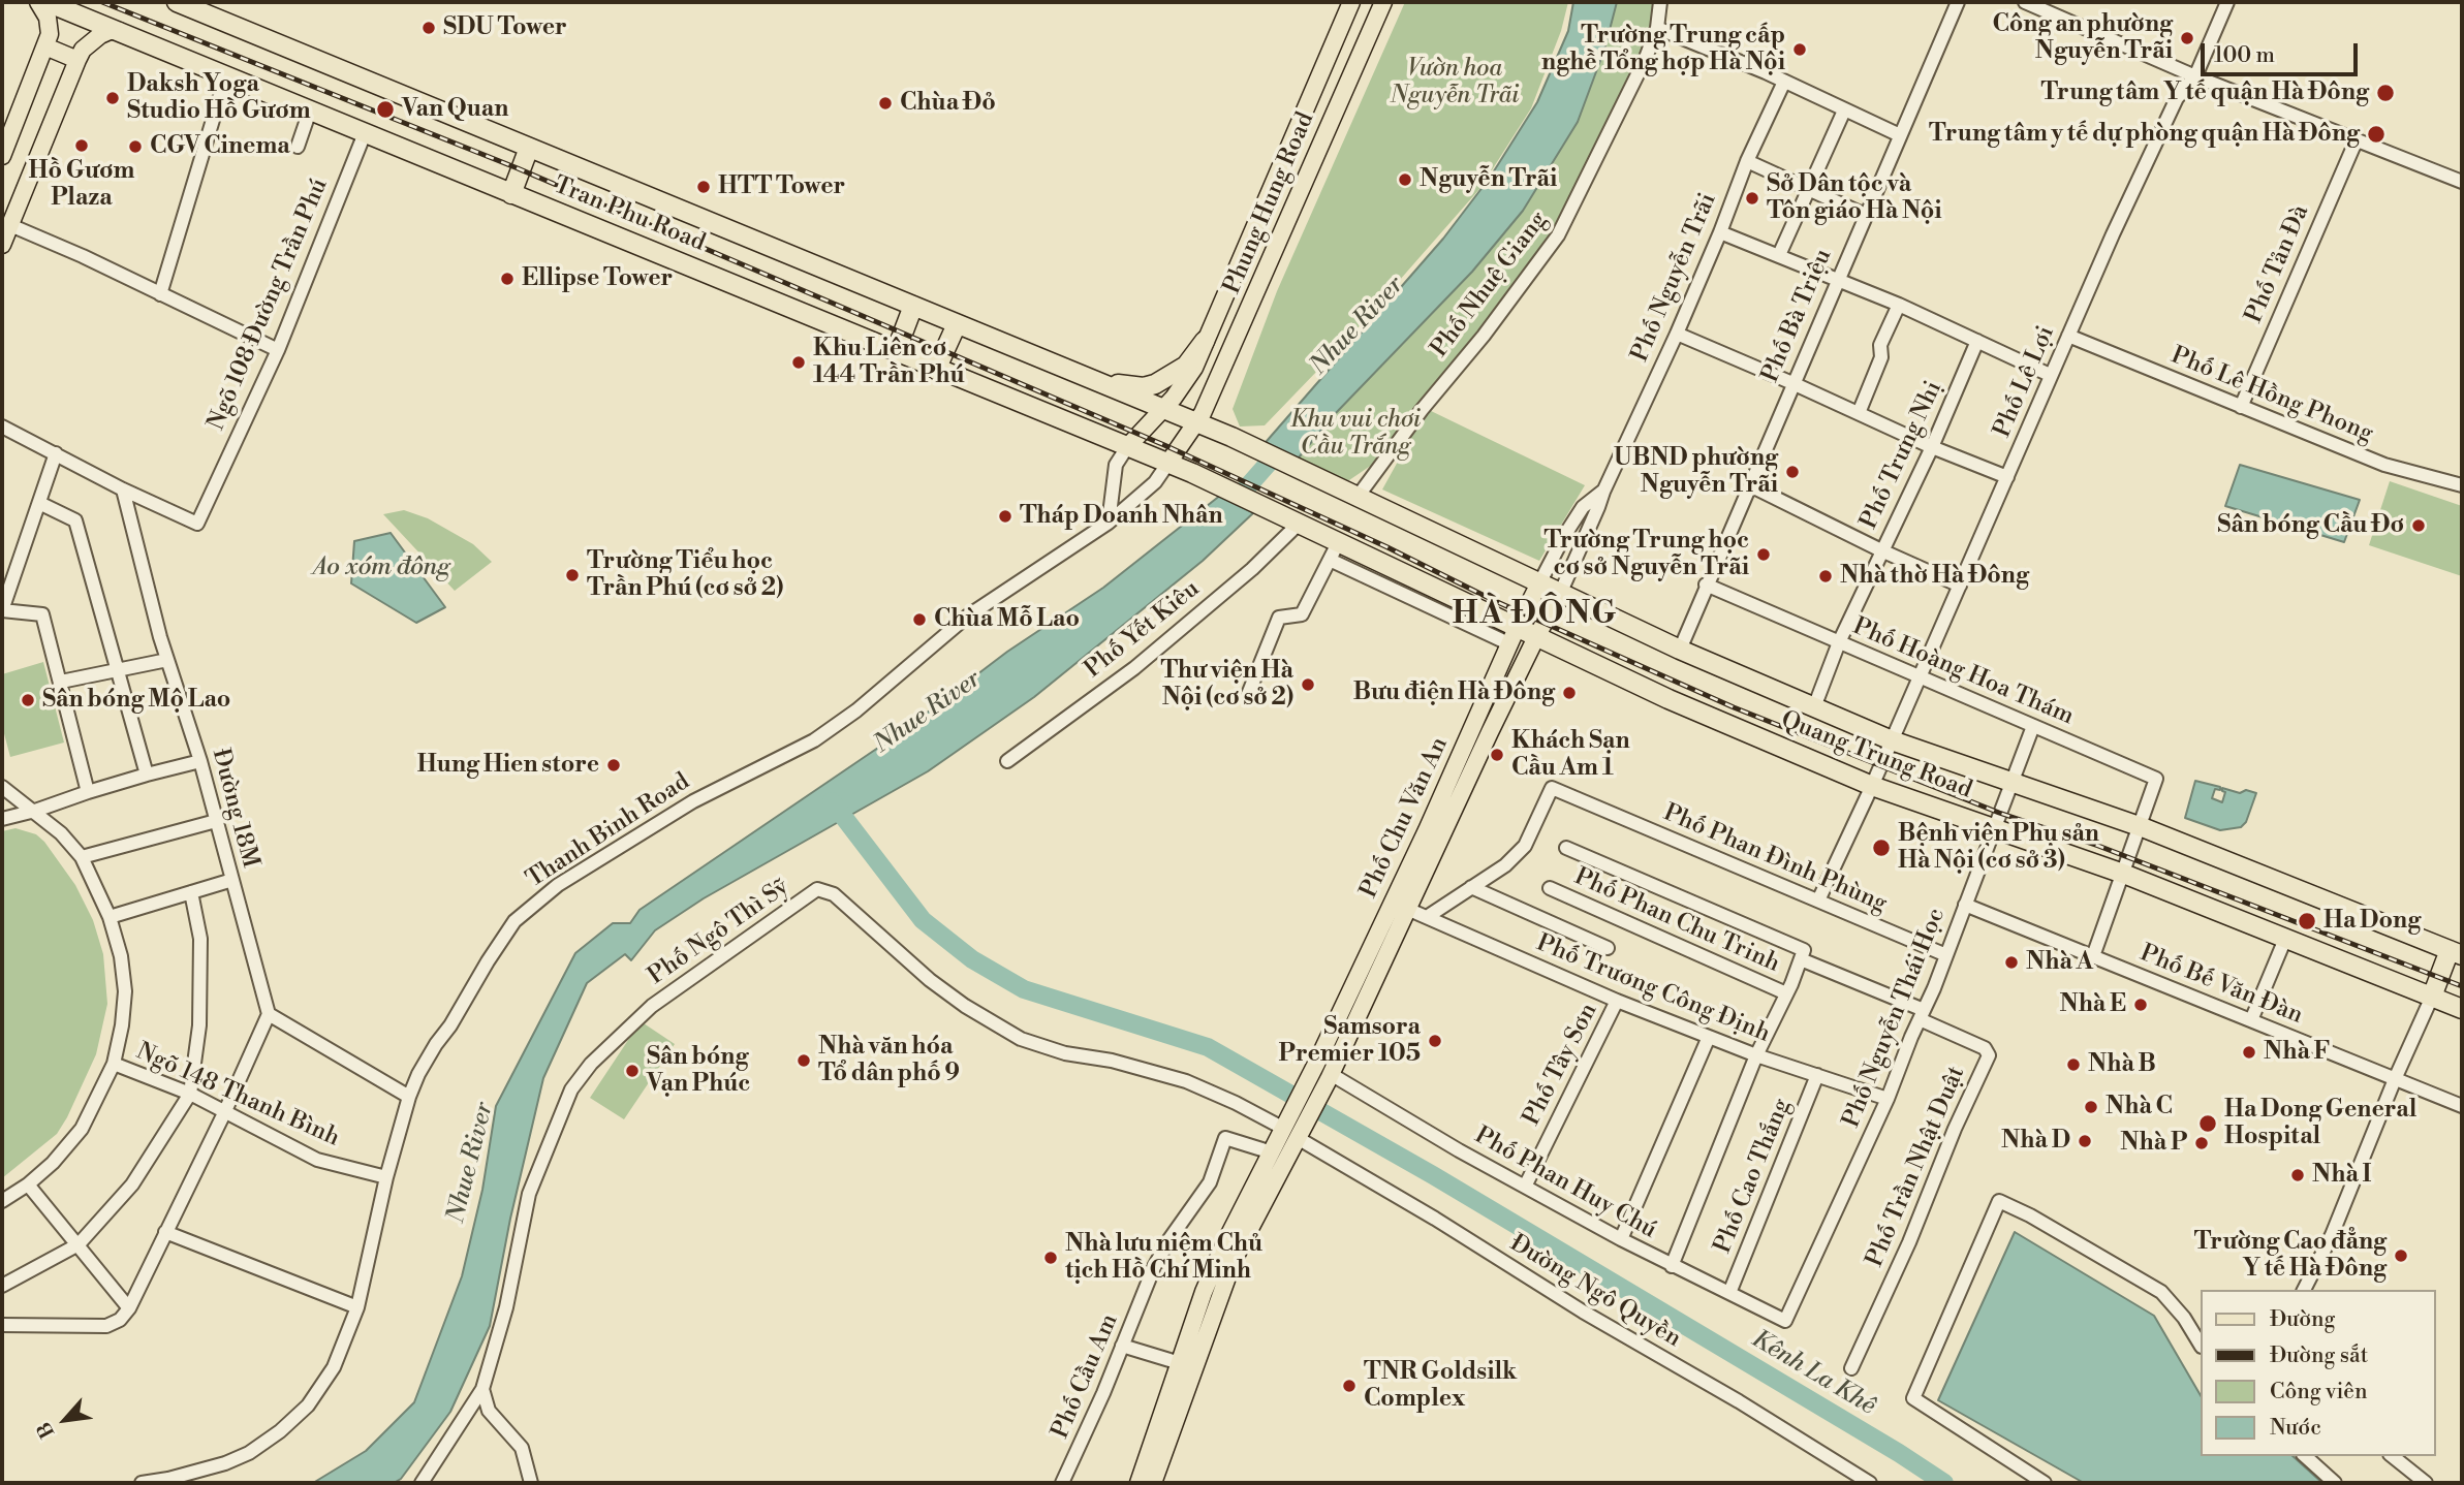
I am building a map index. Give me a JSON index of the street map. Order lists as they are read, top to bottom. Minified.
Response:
{"streets":{"highway":["Tran Phu Road","Quang Trung Road"],"main road":["Phung Hung Road","Phố Chu Văn An"],"street":["Phố Tản Đà","Phố Nguyễn Trãi","Phố Nhuệ Giang","Ngõ 108 Đường Trần Phú","Phố Bà Triệu","Phố Lê Lợi","Phố Lê Hồng Phong","Phố Trưng Nhị","Phố Yết Kiêu","Phố Hoàng Hoa Thám","Đường 18M","Thanh Binh Road","Phố Phan Đình Phùng","Phố Phan Chu Trinh","Phố Ngô Thì Sỹ","Phố Bế Văn Đàn","Phố Trương Công Định","Phố Nguyễn Thái Học","Phố Tây Sơn","Ngõ 148 Thanh Bình","Phố Trần Nhật Duật","Phố Cao Thắng","Phố Phan Huy Chú","Đường Ngô Quyền","Phố Cầu Am"]},"crossings":[["Phung Hung Road","Tran Phu Road"],["Phung Hung Road","Thanh Binh Road"],["Tran Phu Road","Ngõ 108 Đường Trần Phú"],["Tran Phu Road","Phố Yết Kiêu"],["Tran Phu Road","Quang Trung Road"],["Tran Phu Road","Thanh Binh Road"],["Phố Tản Đà","Phố Lê Hồng Phong"],["Phố Nguyễn Trãi","Quang Trung Road"],["Phố Nguyễn Trãi","Phố Chu Văn An"],["Phố Nhuệ Giang","Quang Trung Road"],["Ngõ 108 Đường Trần Phú","Đường 18M"],["Phố Bà Triệu","Phố Hoàng Hoa Thám"],["Phố Bà Triệu","Quang Trung Road"],["Phố Lê Lợi","Phố Lê Hồng Phong"],["Phố Lê Lợi","Phố Hoàng Hoa Thám"],["Phố Lê Lợi","Quang Trung Road"],["Phố Lê Lợi","Phố Phan Đình Phùng"],["Phố Trưng Nhị","Phố Hoàng Hoa Thám"],["Phố Trưng Nhị","Quang Trung Road"],["Phố Yết Kiêu","Quang Trung Road"],["Phố Hoàng Hoa Thám","Quang Trung Road"],["Phố Hoàng Hoa Thám","Phố Nguyễn Thái Học"],["Quang Trung Road","Phố Chu Văn An"],["Quang Trung Road","Phố Nguyễn Thái Học"],["Phố Chu Văn An","Phố Trương Công Định"],["Phố Chu Văn An","Phố Phan Huy Chú"],["Thanh Binh Road","Ngõ 148 Thanh Bình"],["Phố Phan Đình Phùng","Phố Nguyễn Thái Học"],["Phố Ngô Thì Sỹ","Đường Ngô Quyền"],["Phố Bế Văn Đàn","Phố Nguyễn Thái Học"],["Phố Trương Công Định","Phố Nguyễn Thái Học"],["Phố Trương Công Định","Phố Tây Sơn"],["Phố Trương Công Định","Phố Cao Thắng"],["Phố Nguyễn Thái Học","Phố Trần Nhật Duật"],["Phố Nguyễn Thái Học","Phố Phan Huy Chú"],["Phố Tây Sơn","Phố Phan Huy Chú"],["Phố Cao Thắng","Phố Phan Huy Chú"]],"districts":["HÀ ĐÔNG"],"water":["Nhue River","Ao xóm đông","Kênh La Khê"],"parks":["Vườn hoa Nguyễn Trãi","Khu vui chơi Cầu Trắng"],"places":["SDU Tower","Công an phường Nguyễn Trãi","Trường Trung cấp nghề Tổng hợp Hà Nội","Trung tâm Y tế quận Hà Đông","Daksh Yoga Studio Hồ Gươm","Chùa Đỏ","Van Quan","Trung tâm y tế dự phòng quận Hà Đông","Hồ Gươm Plaza","CGV Cinema","Nguyễn Trãi","HTT Tower","Sở Dân tộc và Tôn giáo Hà Nội","Ellipse Tower","Khu Liên cơ 144 Trần Phú","UBND phường Nguyễn Trãi","Tháp Doanh Nhân","Sân bóng Cầu Đơ","Trường Trung học cơ sở Nguyễn Trãi","Trường Tiểu học Trần Phú (cơ sở 2)","Nhà thờ Hà Đông","Chùa Mỗ Lao","Thư viện Hà Nội (cơ sở 2)","Bưu điện Hà Đông","Sân bóng Mộ Lao","Khách Sạn Cầu Am 1","Hung Hien store","Bệnh viện Phụ sản Hà Nội (cơ sở 3)","Ha Dong","Nhà A","Nhà E","Samsora Premier 105","Nhà F","Nhà văn hóa Tổ dân phố 9","Nhà B","Sân bóng Vạn Phúc","Nhà C","Ha Dong General Hospital","Nhà D","Nhà P","Nhà I","Trường Cao đẳng Y tế Hà Đông","Nhà lưu niệm Chủ tịch Hồ Chí Minh","TNR Goldsilk Complex"],"legend":["Đường","Đường sắt","Công viên","Nước"],"scale_bar":"100 m","north":"bottom left"}
